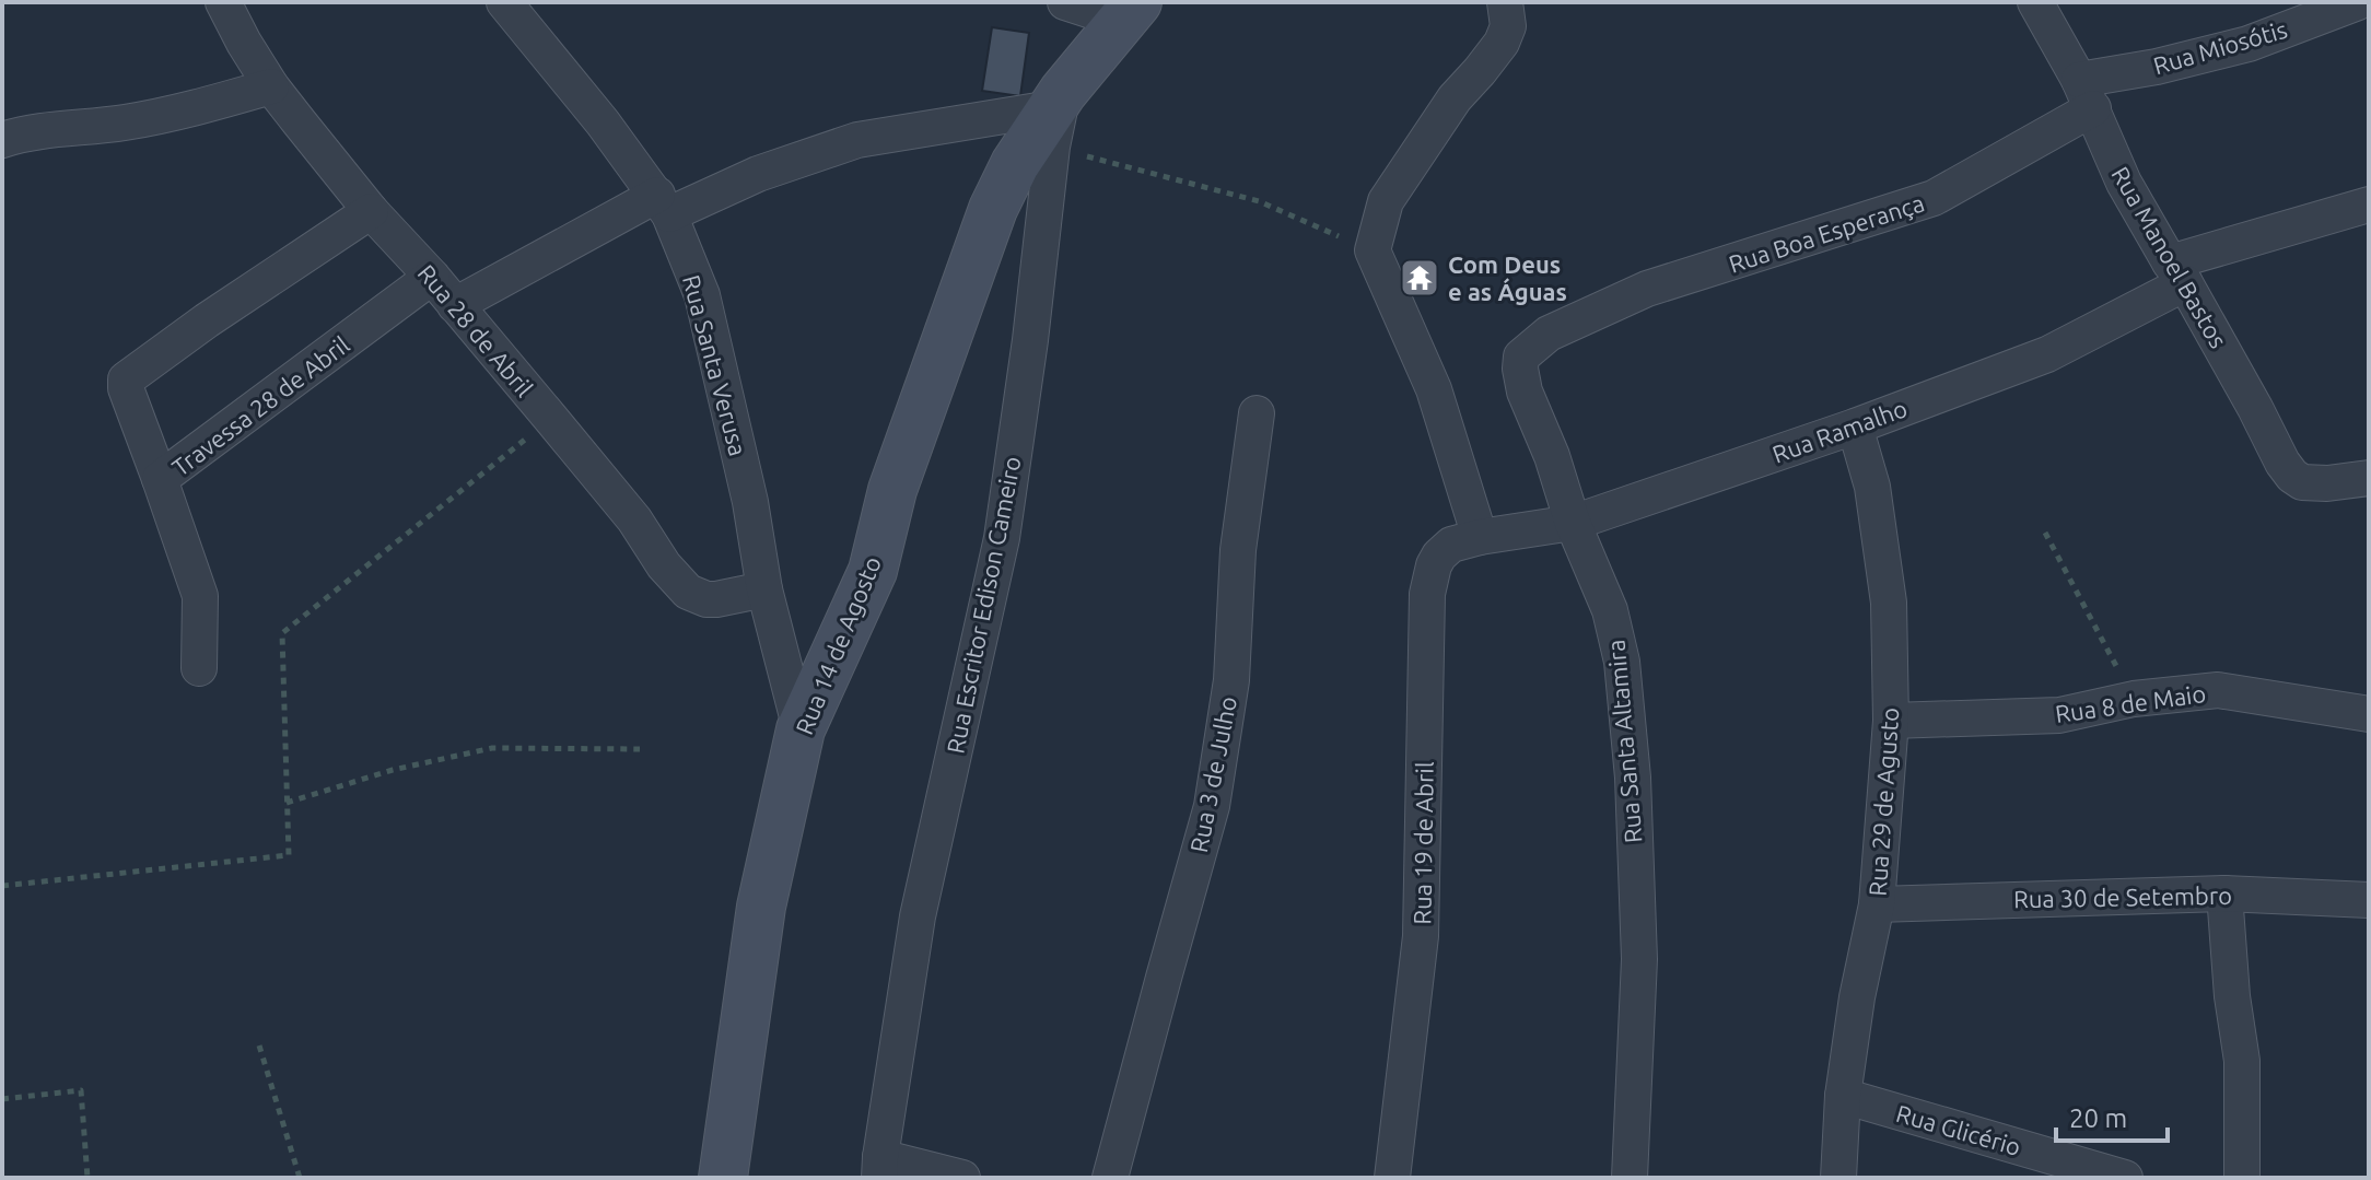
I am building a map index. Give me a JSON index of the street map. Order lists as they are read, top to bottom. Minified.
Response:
{"streets":{"street":["Rua Miosótis","Rua Boa Esperança","Rua Manoel Bastos","Rua 28 de Abril","Rua Santa Verusa","Travessa 28 de Abril","Rua Ramalho","Rua Escritor Edison Cameiro","Rua 14 de Agosto","Rua 8 de Maio","Rua Santa Altamira","Rua 3 de Julho","Rua 29 de Agusto","Rua 19 de Abril","Rua 30 de Setembro","Rua Glicério"]},"crossings":[["Rua Miosótis","Rua Boa Esperança"],["Rua Miosótis","Rua Manoel Bastos"],["Rua Boa Esperança","Rua Manoel Bastos"],["Rua Boa Esperança","Rua Santa Altamira"],["Rua Manoel Bastos","Rua Ramalho"],["Rua 28 de Abril","Rua Santa Verusa"],["Rua 28 de Abril","Travessa 28 de Abril"],["Rua Santa Verusa","Rua 14 de Agosto"],["Rua Ramalho","Rua Santa Altamira"],["Rua Ramalho","Rua 29 de Agusto"],["Rua Ramalho","Rua 19 de Abril"],["Rua Escritor Edison Cameiro","Rua 14 de Agosto"],["Rua 8 de Maio","Rua 29 de Agusto"],["Rua 29 de Agusto","Rua 30 de Setembro"],["Rua 29 de Agusto","Rua Glicério"]],"places":{"temple":["Com Deus e as Águas"]},"scale_bar":"20 m"}
